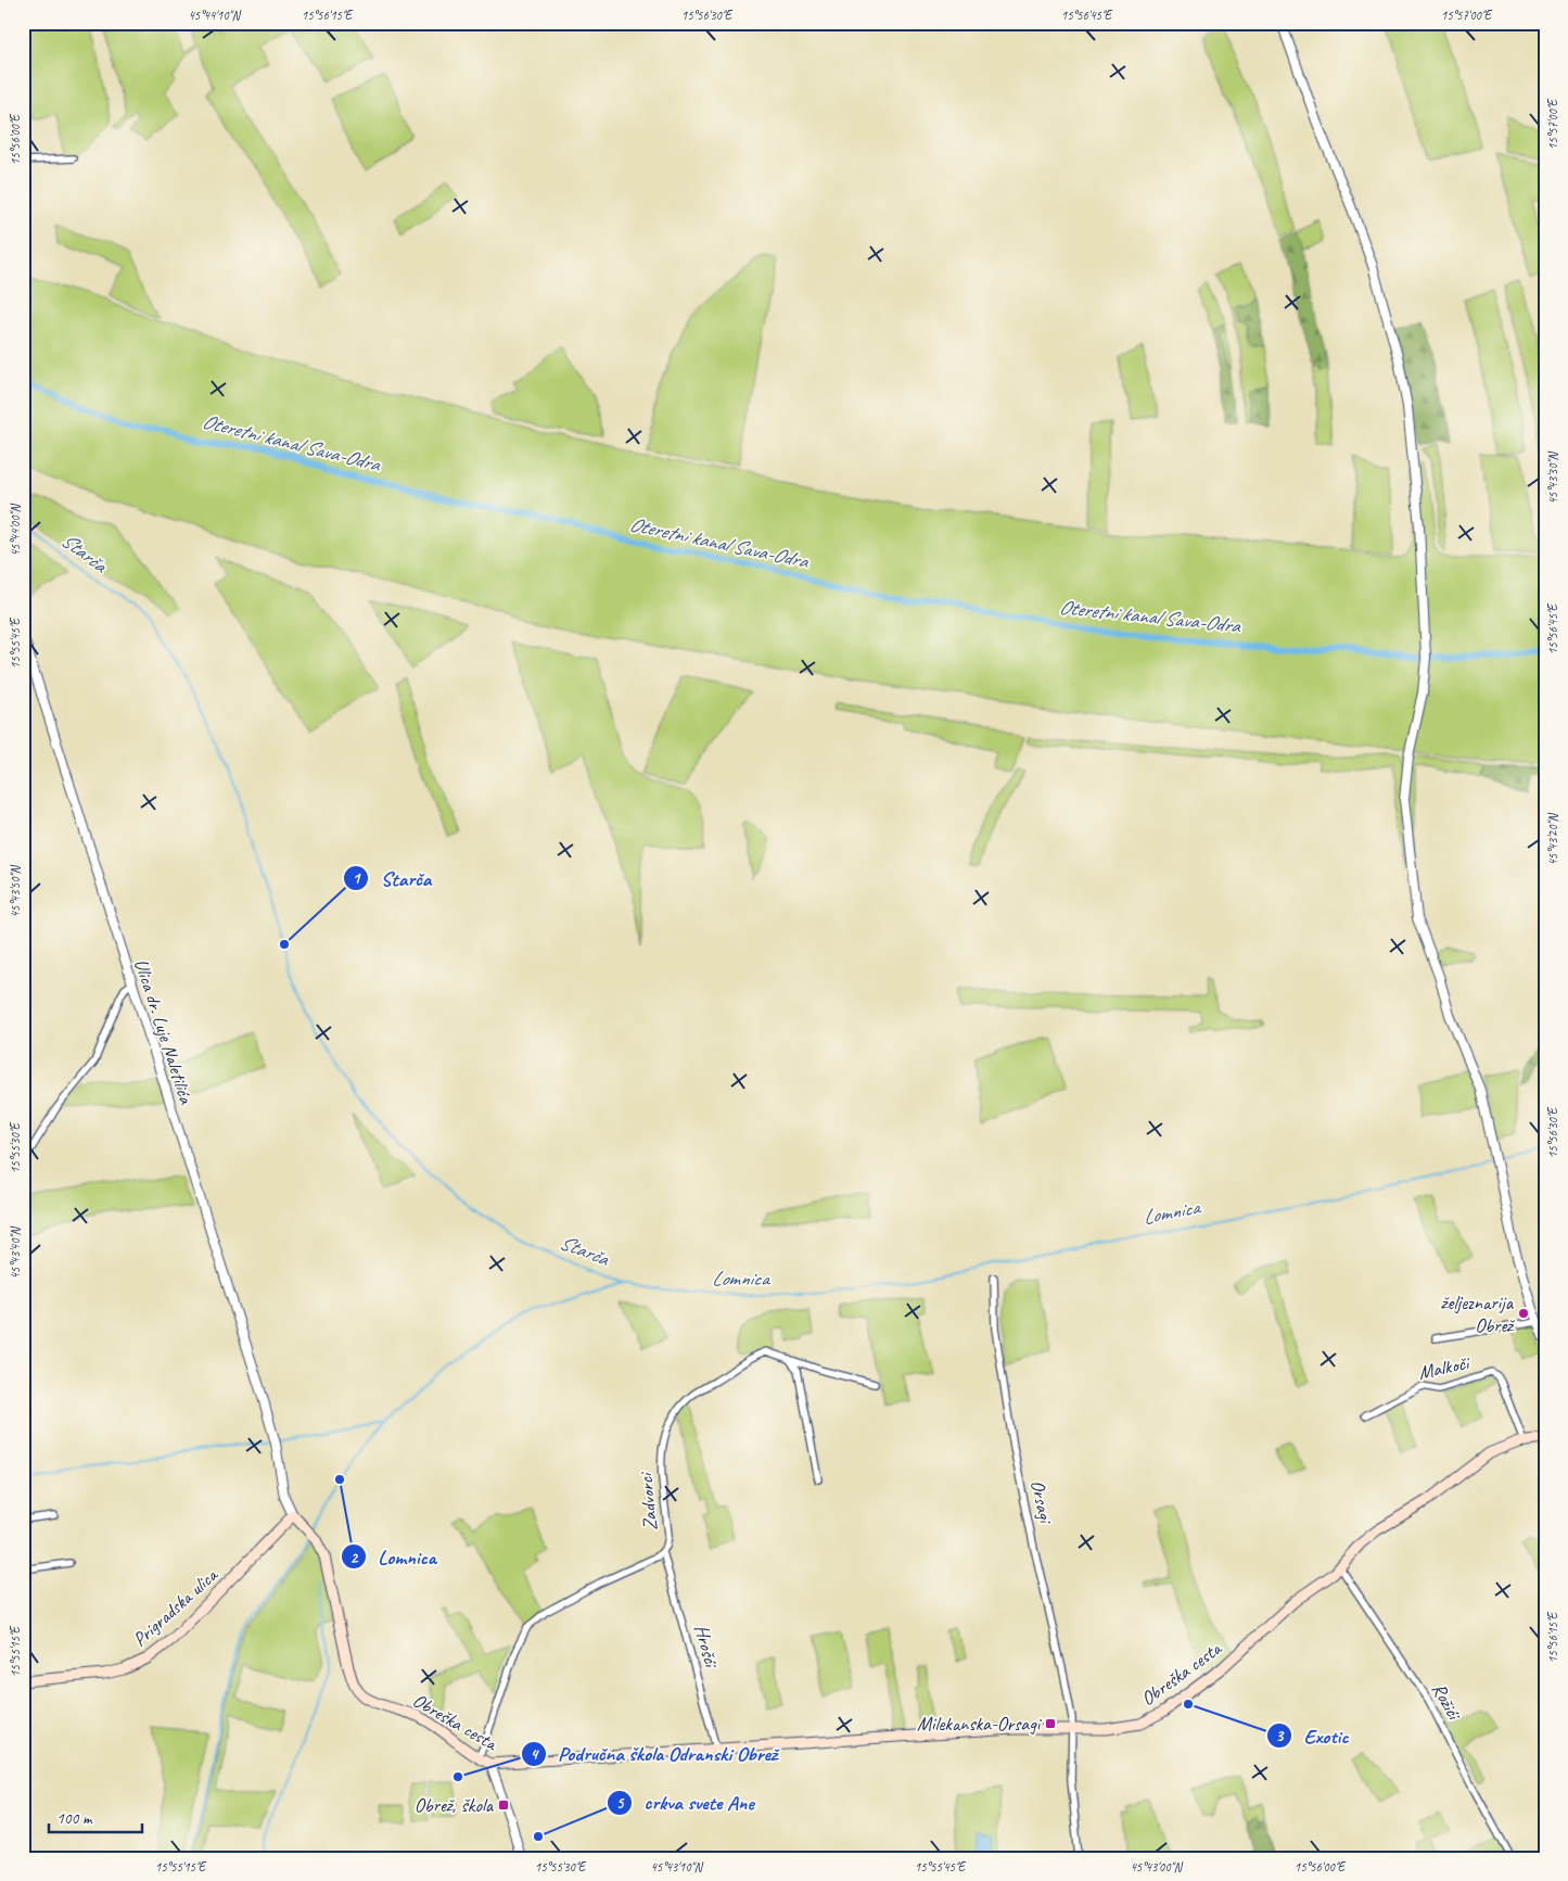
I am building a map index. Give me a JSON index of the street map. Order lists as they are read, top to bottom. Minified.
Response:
{"streets":{"main road":["Prigradska ulica","Obreška cesta"],"street":["Ulica dr. Luje Naletilića","Malkoči","Orsagi","Zadvorci","Hrošći","Rožići"]},"crossings":[["Ulica dr. Luje Naletilića","Prigradska ulica"],["Ulica dr. Luje Naletilića","Obreška cesta"],["Malkoči","Obreška cesta"],["Orsagi","Obreška cesta"],["Zadvorci","Hrošći"],["Zadvorci","Obreška cesta"],["Prigradska ulica","Obreška cesta"],["Hrošći","Obreška cesta"],["Obreška cesta","Rožići"]],"water":["Oteretni kanal Sava-Odra","Starča","Lomnica"],"places":{"other":["Starča","željeznarija Obrež","Lomnica","Exotic","Područna škola Odranski Obrež","crkva svete Ane"],"transit":["Milekanska-Orsagi","Obrež, škola"]},"scale_bar":"100 m","coordinates":["45°44'10\"N","15°56'15\"E","15°56'30\"E","15°56'45\"E","15°57'00\"E","15°56'00\"E","45°43'30\"N","45°44'00\"N","15°55'45\"E","45°43'20\"N","45°43'50\"N","15°55'30\"E","45°43'40\"N","15°55'15\"E","45°43'10\"N","45°43'00\"N"]}
